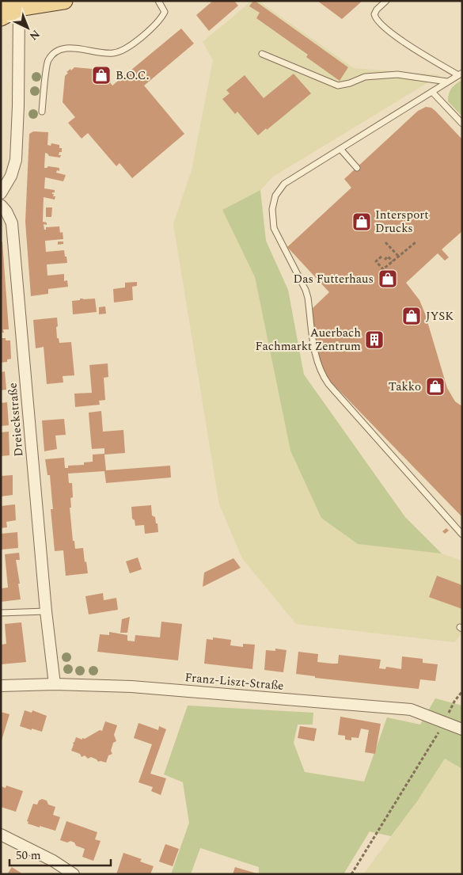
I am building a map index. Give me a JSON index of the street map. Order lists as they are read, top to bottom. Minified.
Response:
{"streets":{"street":["Dreieckstraße","Franz-Liszt-Straße"]},"crossings":[["Dreieckstraße","Franz-Liszt-Straße"]],"places":{"shop":["B.O.C.","Intersport Drucks","Das Futterhaus","JYSK","Takko"],"building":["Auerbach Fachmarkt Zentrum"]},"scale_bar":"50 m","north":"bottom right"}
